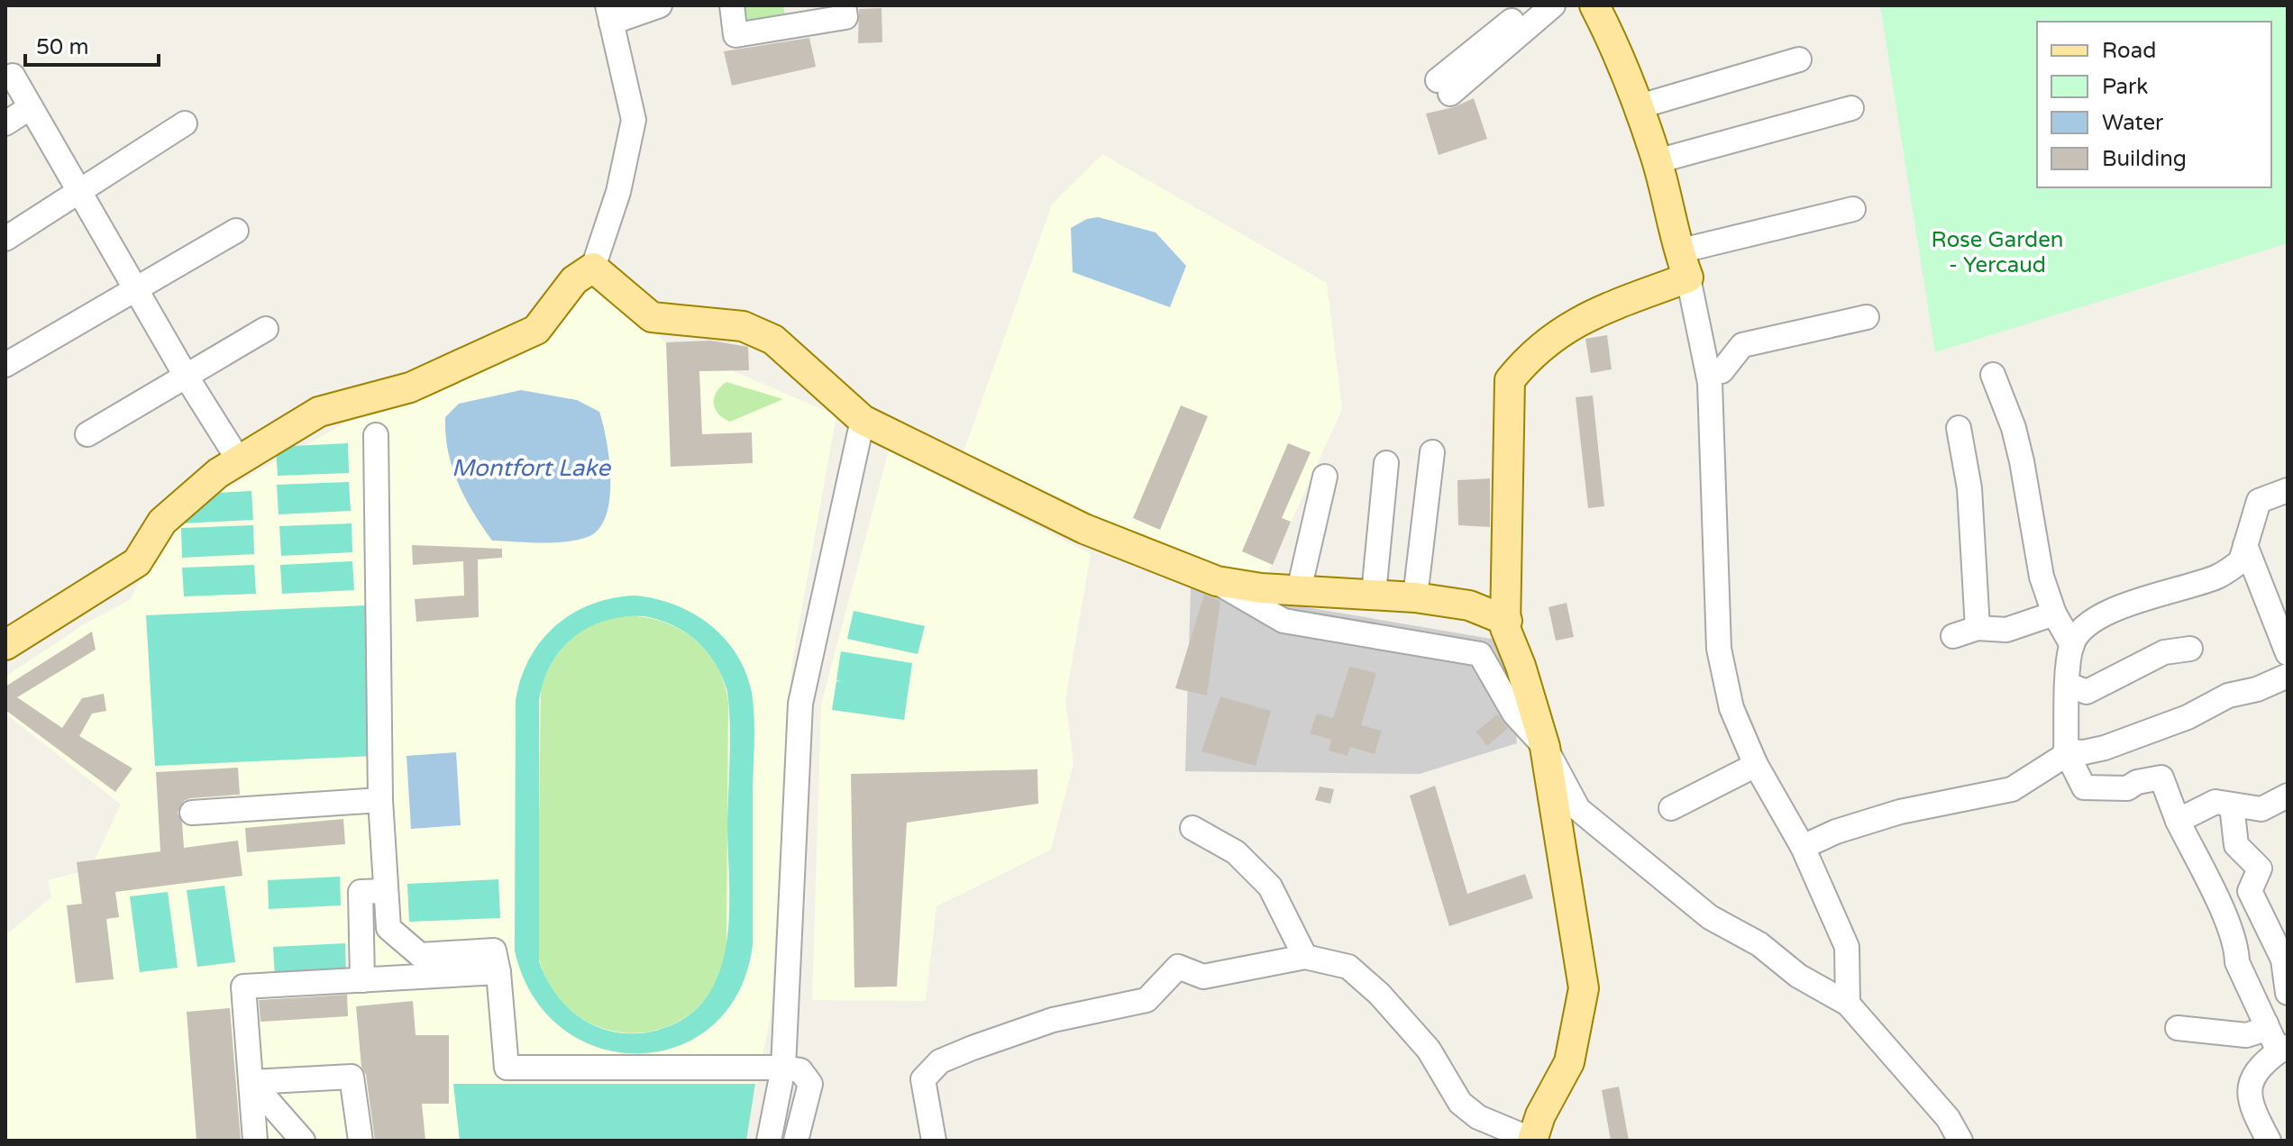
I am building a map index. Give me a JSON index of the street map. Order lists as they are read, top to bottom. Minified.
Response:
{"water":["Montfort Lake"],"parks":["Rose Garden - Yercaud"],"legend":["Road","Park","Water","Building"],"scale_bar":"50 m"}
